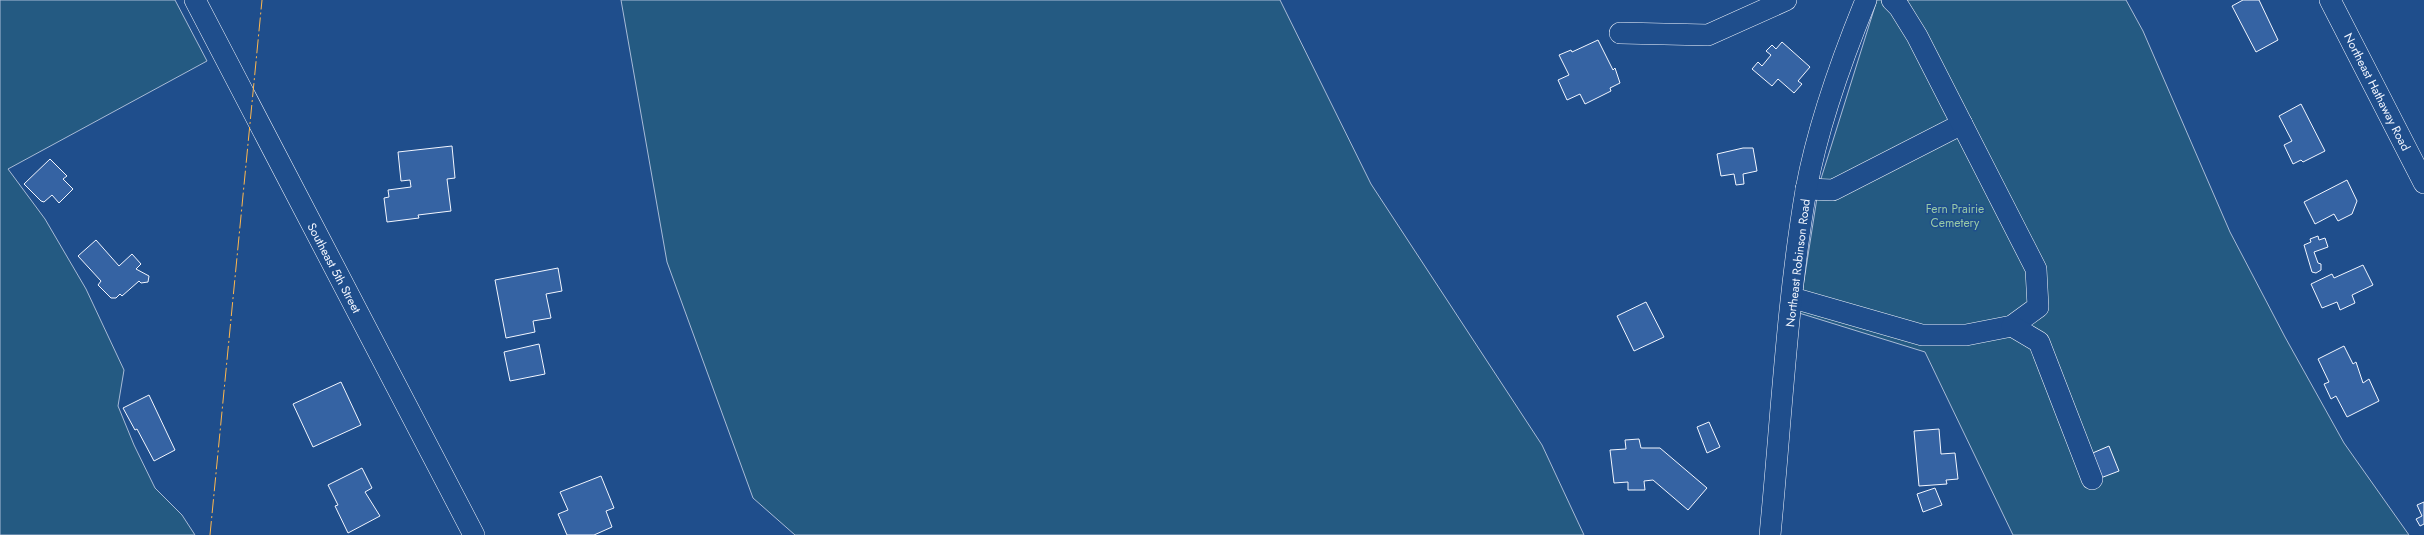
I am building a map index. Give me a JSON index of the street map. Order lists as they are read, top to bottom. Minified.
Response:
{"streets":{"street":["Northeast Hathaway Road","Northeast Robinson Road","Southeast 5th Street"]},"parks":["Fern Prairie Cemetery"]}
